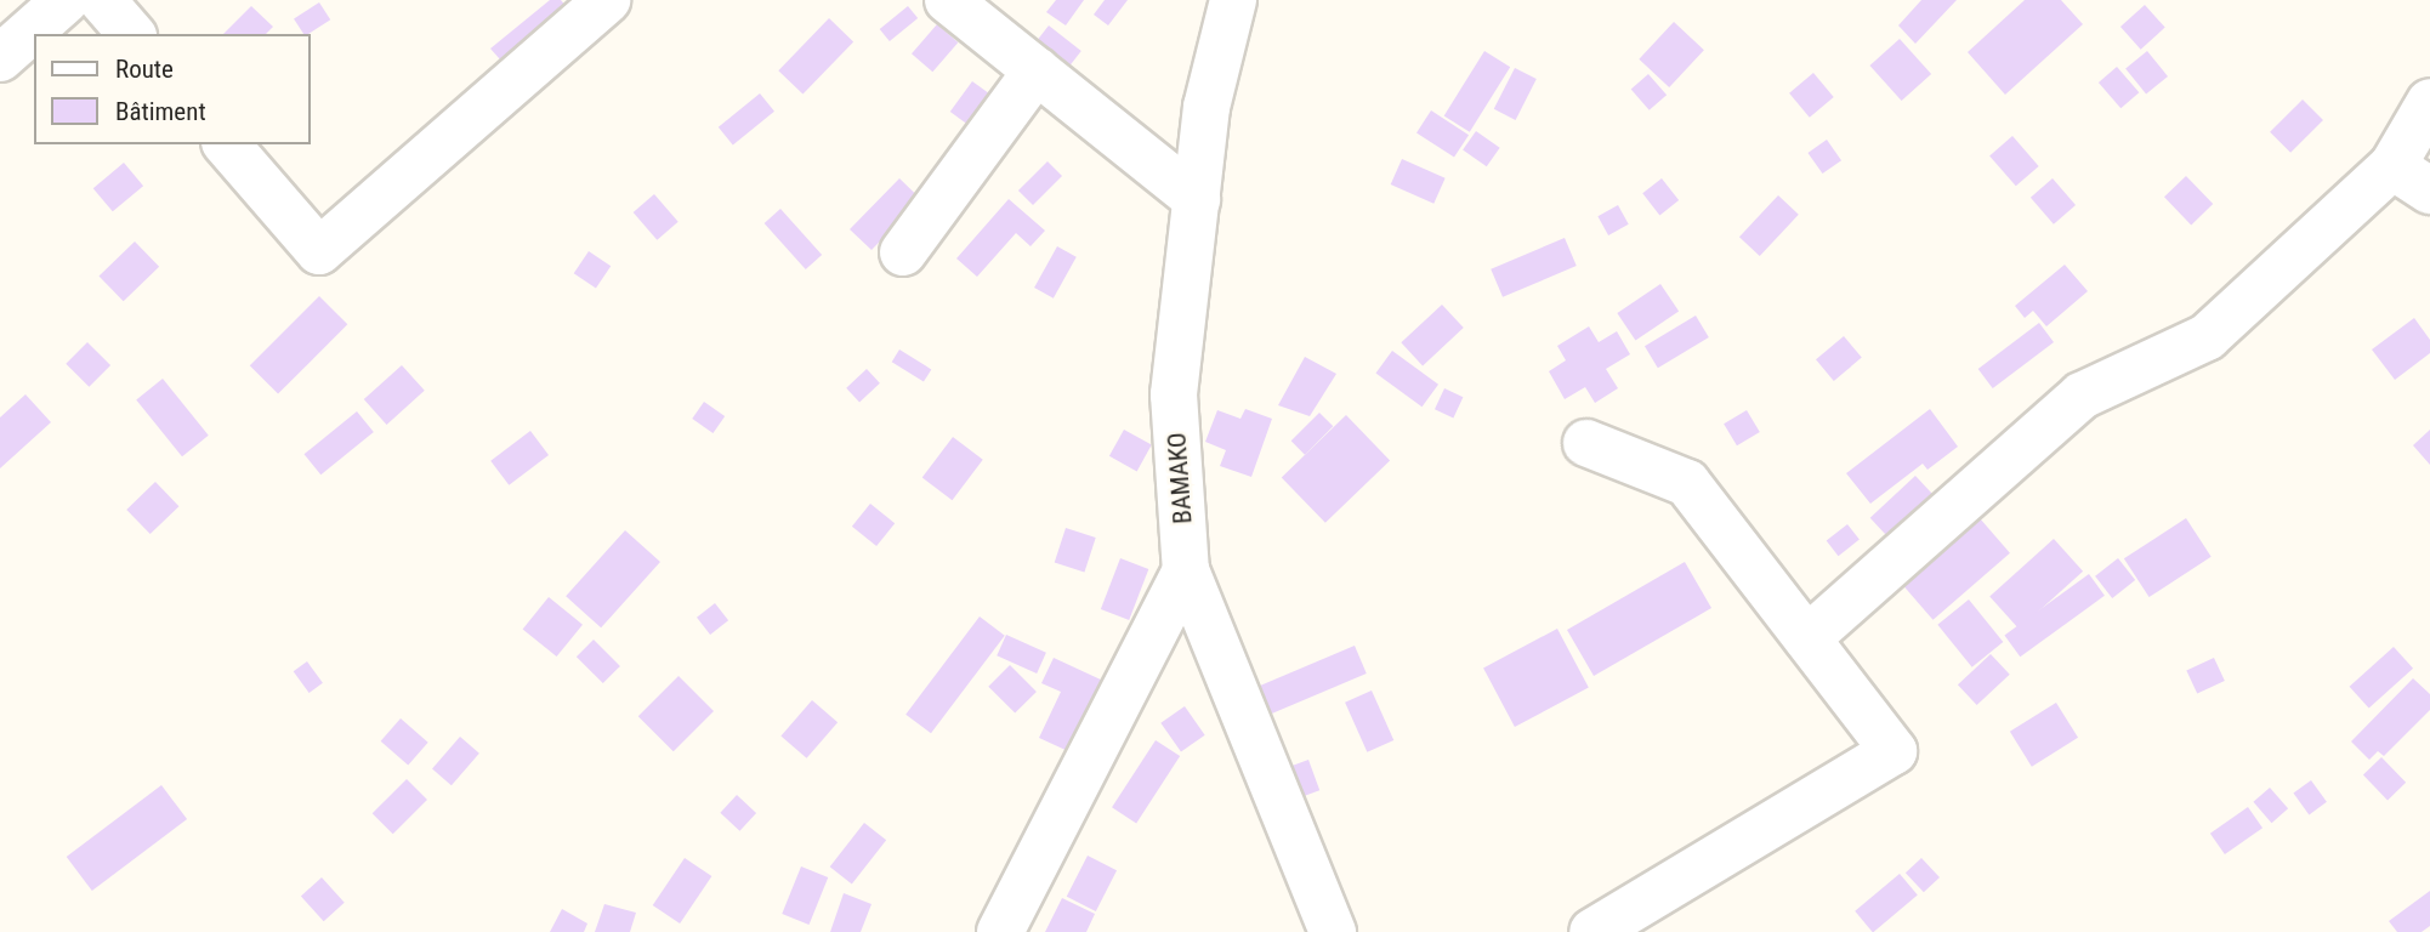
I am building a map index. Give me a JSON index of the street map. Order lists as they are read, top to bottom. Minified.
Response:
{"streets":{"street":["BAMAKO"]},"legend":["Route","Bâtiment"]}
